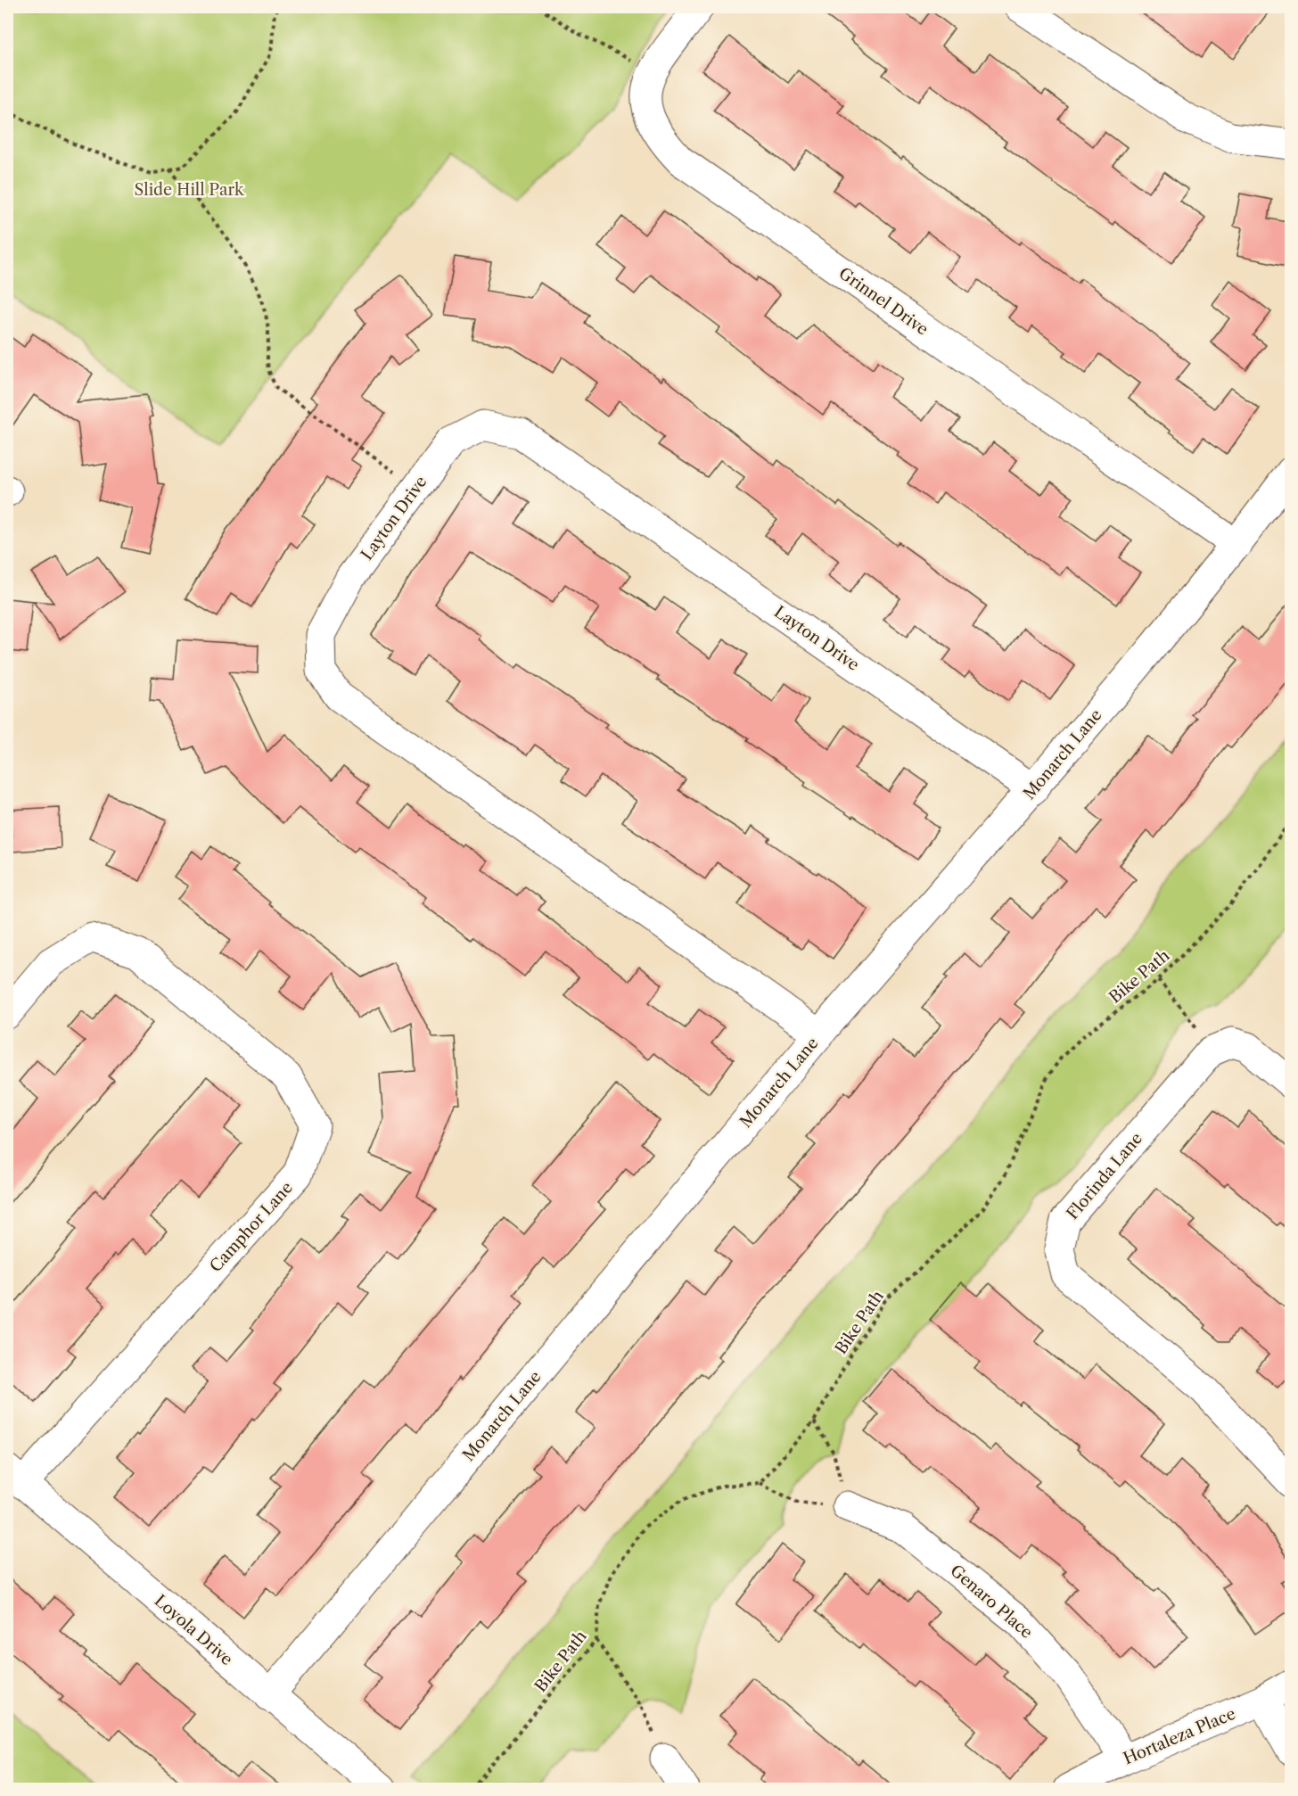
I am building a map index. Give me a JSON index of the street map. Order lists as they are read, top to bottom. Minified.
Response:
{"streets":{"street":["Grinnel Drive","Layton Drive","Monarch Lane","Florinda Lane","Camphor Lane","Genaro Place","Loyola Drive","Hortaleza Place"],"path":["Bike Path"]},"crossings":[["Grinnel Drive","Monarch Lane"],["Layton Drive","Monarch Lane"],["Monarch Lane","Loyola Drive"],["Camphor Lane","Loyola Drive"],["Genaro Place","Hortaleza Place"]],"parks":["Slide Hill Park"]}
